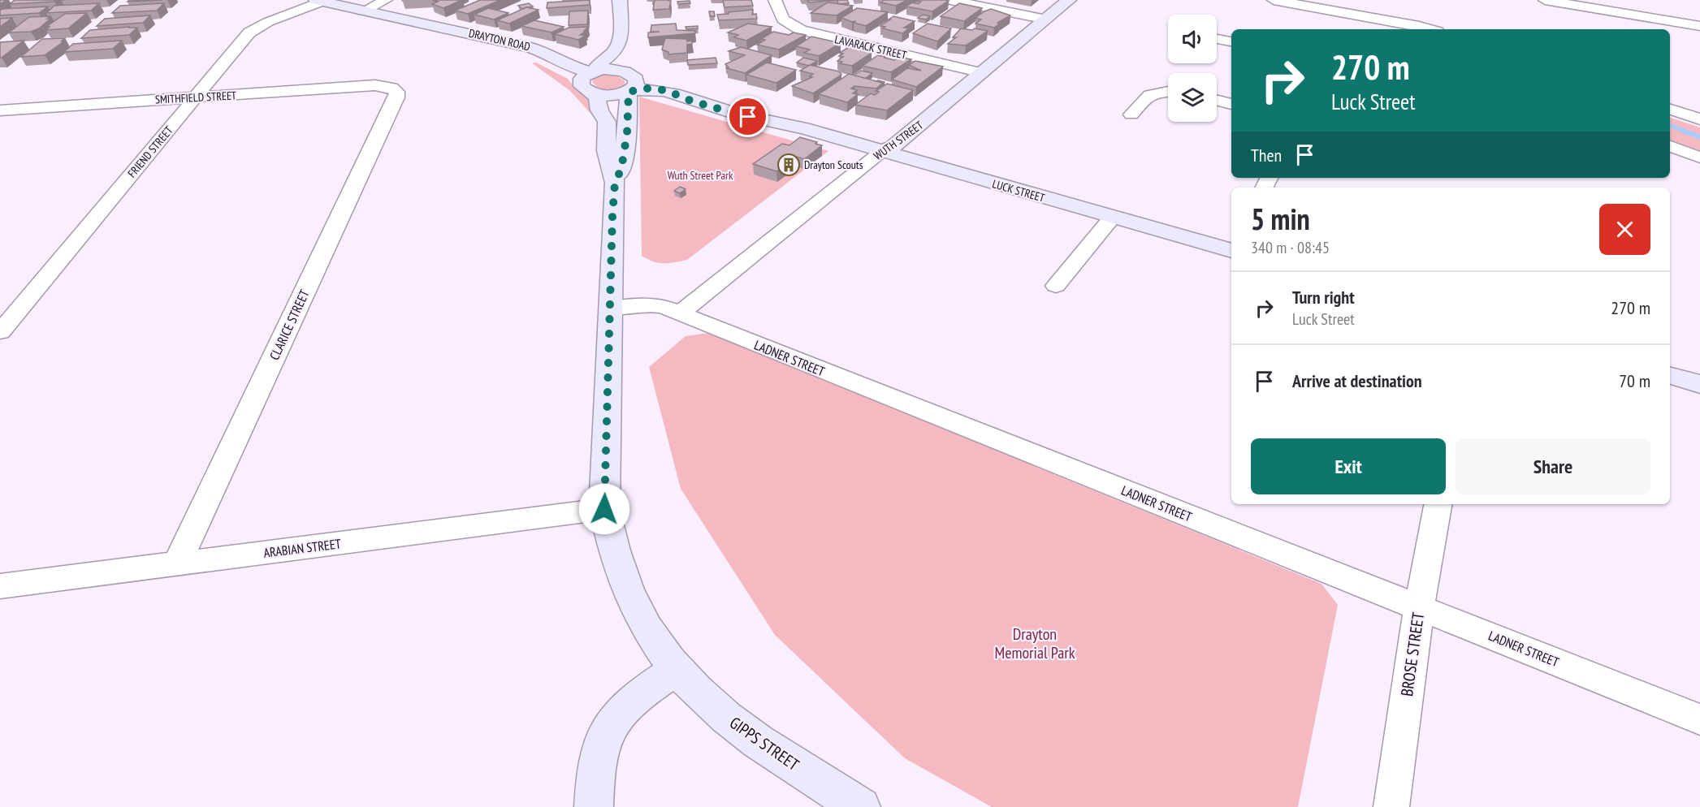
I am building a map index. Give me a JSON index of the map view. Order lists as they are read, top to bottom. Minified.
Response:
{"streets":{"main road":["DRAYTON ROAD","WUTH STREET","LUCK STREET","GIPPS STREET"],"street":["LAVARACK STREET","SMITHFIELD STREET","FRIEND STREET","CLARICE STREET","LADNER STREET","ARABIAN STREET","BROSE STREET"]},"crossings":[["DRAYTON ROAD","FRIEND STREET"],["LAVARACK STREET","WUTH STREET"],["SMITHFIELD STREET","FRIEND STREET"],["SMITHFIELD STREET","CLARICE STREET"],["WUTH STREET","LUCK STREET"],["WUTH STREET","LADNER STREET"],["CLARICE STREET","ARABIAN STREET"],["LADNER STREET","BROSE STREET"],["LADNER STREET","GIPPS STREET"],["ARABIAN STREET","GIPPS STREET"]],"parks":["Wuth Street Park","Drayton Memorial Park"],"places":{"building":["Drayton Scouts"]},"page":{"turn":["270 m","Luck Street"],"then":"Then","heading":["5 min","340 m · 08:45"],"list":[{"name":"Turn right","note":"Luck Street","value":"270 m"},{"name":"Arrive at destination","value":"70 m"}],"buttons":["Exit","Share"]}}
